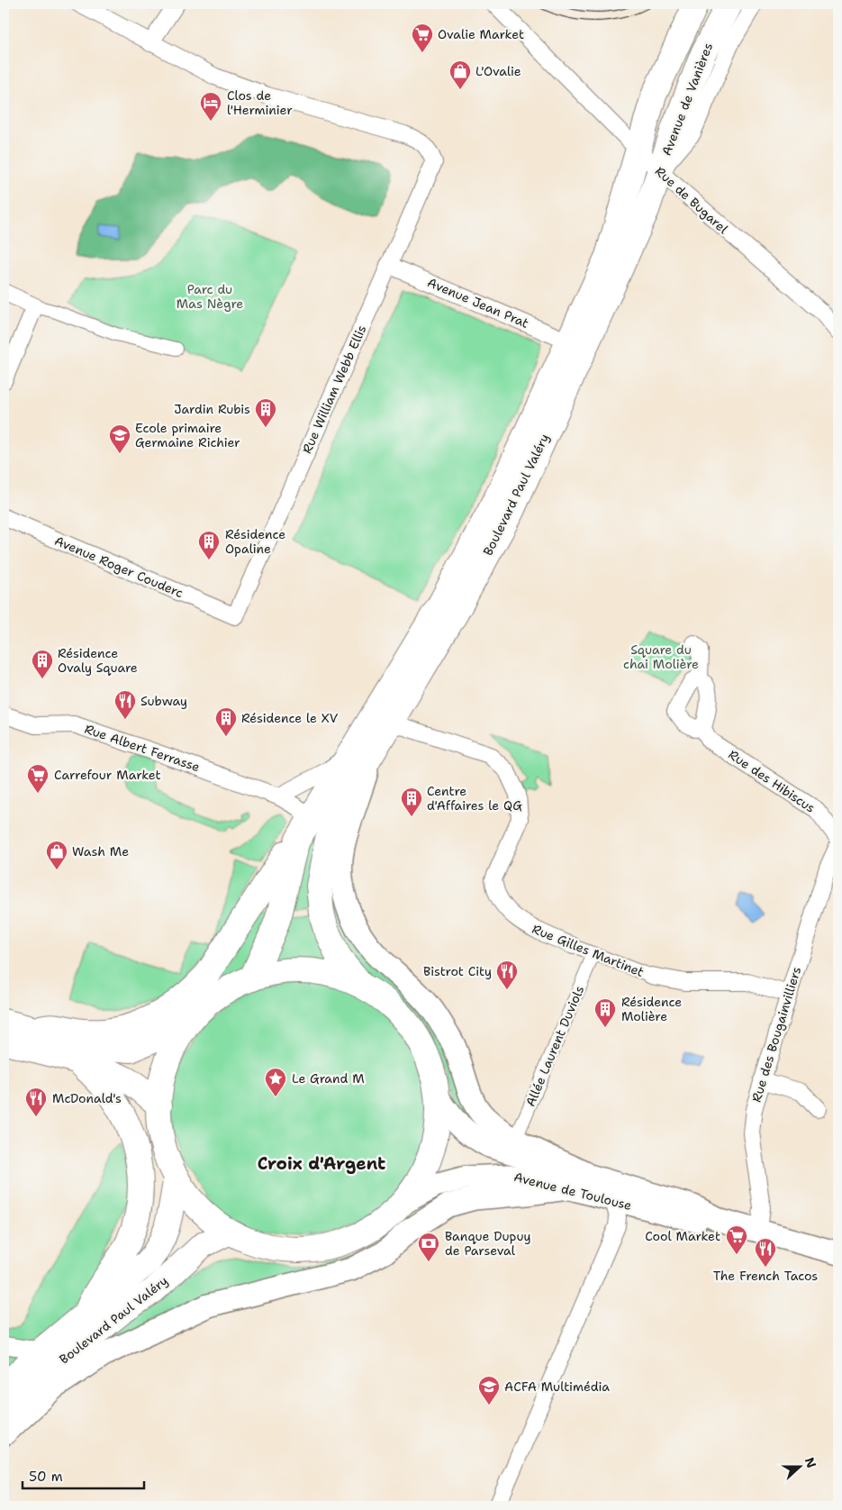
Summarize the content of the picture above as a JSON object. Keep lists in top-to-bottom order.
{
  "streets": {
    "main road": ["Avenue de Vanières", "Boulevard Paul Valéry", "Avenue de Toulouse"],
    "street": [
      "Rue de Bugarel",
      "Avenue Jean Prat",
      "Rue William Webb Ellis",
      "Avenue Roger Couderc",
      "Rue Albert Ferrasse",
      "Rue des Hibiscus",
      "Rue Gilles Martinet",
      "Rue des Bougainvilliers",
      "Allée Laurent Duviols"
    ]
  },
  "crossings": [
    ["Avenue de Vanières", "Rue de Bugarel"],
    ["Avenue de Vanières", "Boulevard Paul Valéry"],
    ["Rue de Bugarel", "Boulevard Paul Valéry"],
    ["Avenue Jean Prat", "Rue William Webb Ellis"],
    ["Avenue Jean Prat", "Boulevard Paul Valéry"],
    ["Rue William Webb Ellis", "Avenue Roger Couderc"],
    ["Boulevard Paul Valéry", "Rue Albert Ferrasse"],
    ["Boulevard Paul Valéry", "Rue Gilles Martinet"],
    ["Rue Gilles Martinet", "Rue des Bougainvilliers"],
    ["Rue Gilles Martinet", "Allée Laurent Duviols"],
    ["Rue des Bougainvilliers", "Avenue de Toulouse"]
  ],
  "districts": ["Croix d'Argent"],
  "parks": ["Parc du Mas Nègre", "Square du chai Molière"],
  "places": {
    "supermarket": ["Ovalie Market", "Carrefour Market", "Cool Market"],
    "shop": ["L'Ovalie", "Wash Me"],
    "hotel": ["Clos de l'Herminier"],
    "building": [
      "Jardin Rubis",
      "Résidence Opaline",
      "Résidence Ovaly Square",
      "Résidence le XV",
      "Centre d'Affaires le QG",
      "Résidence Molière"
    ],
    "school or university": ["Ecole primaire Germaine Richier", "ACFA Multimédia"],
    "restaurant": [
      "Subway",
      "Bistrot City",
      "McDonald's",
      "The French Tacos"
    ],
    "place": ["Le Grand M"],
    "bank": ["Banque Dupuy de Parseval"]
  },
  "scale_bar": "50 m",
  "north": "right"
}
